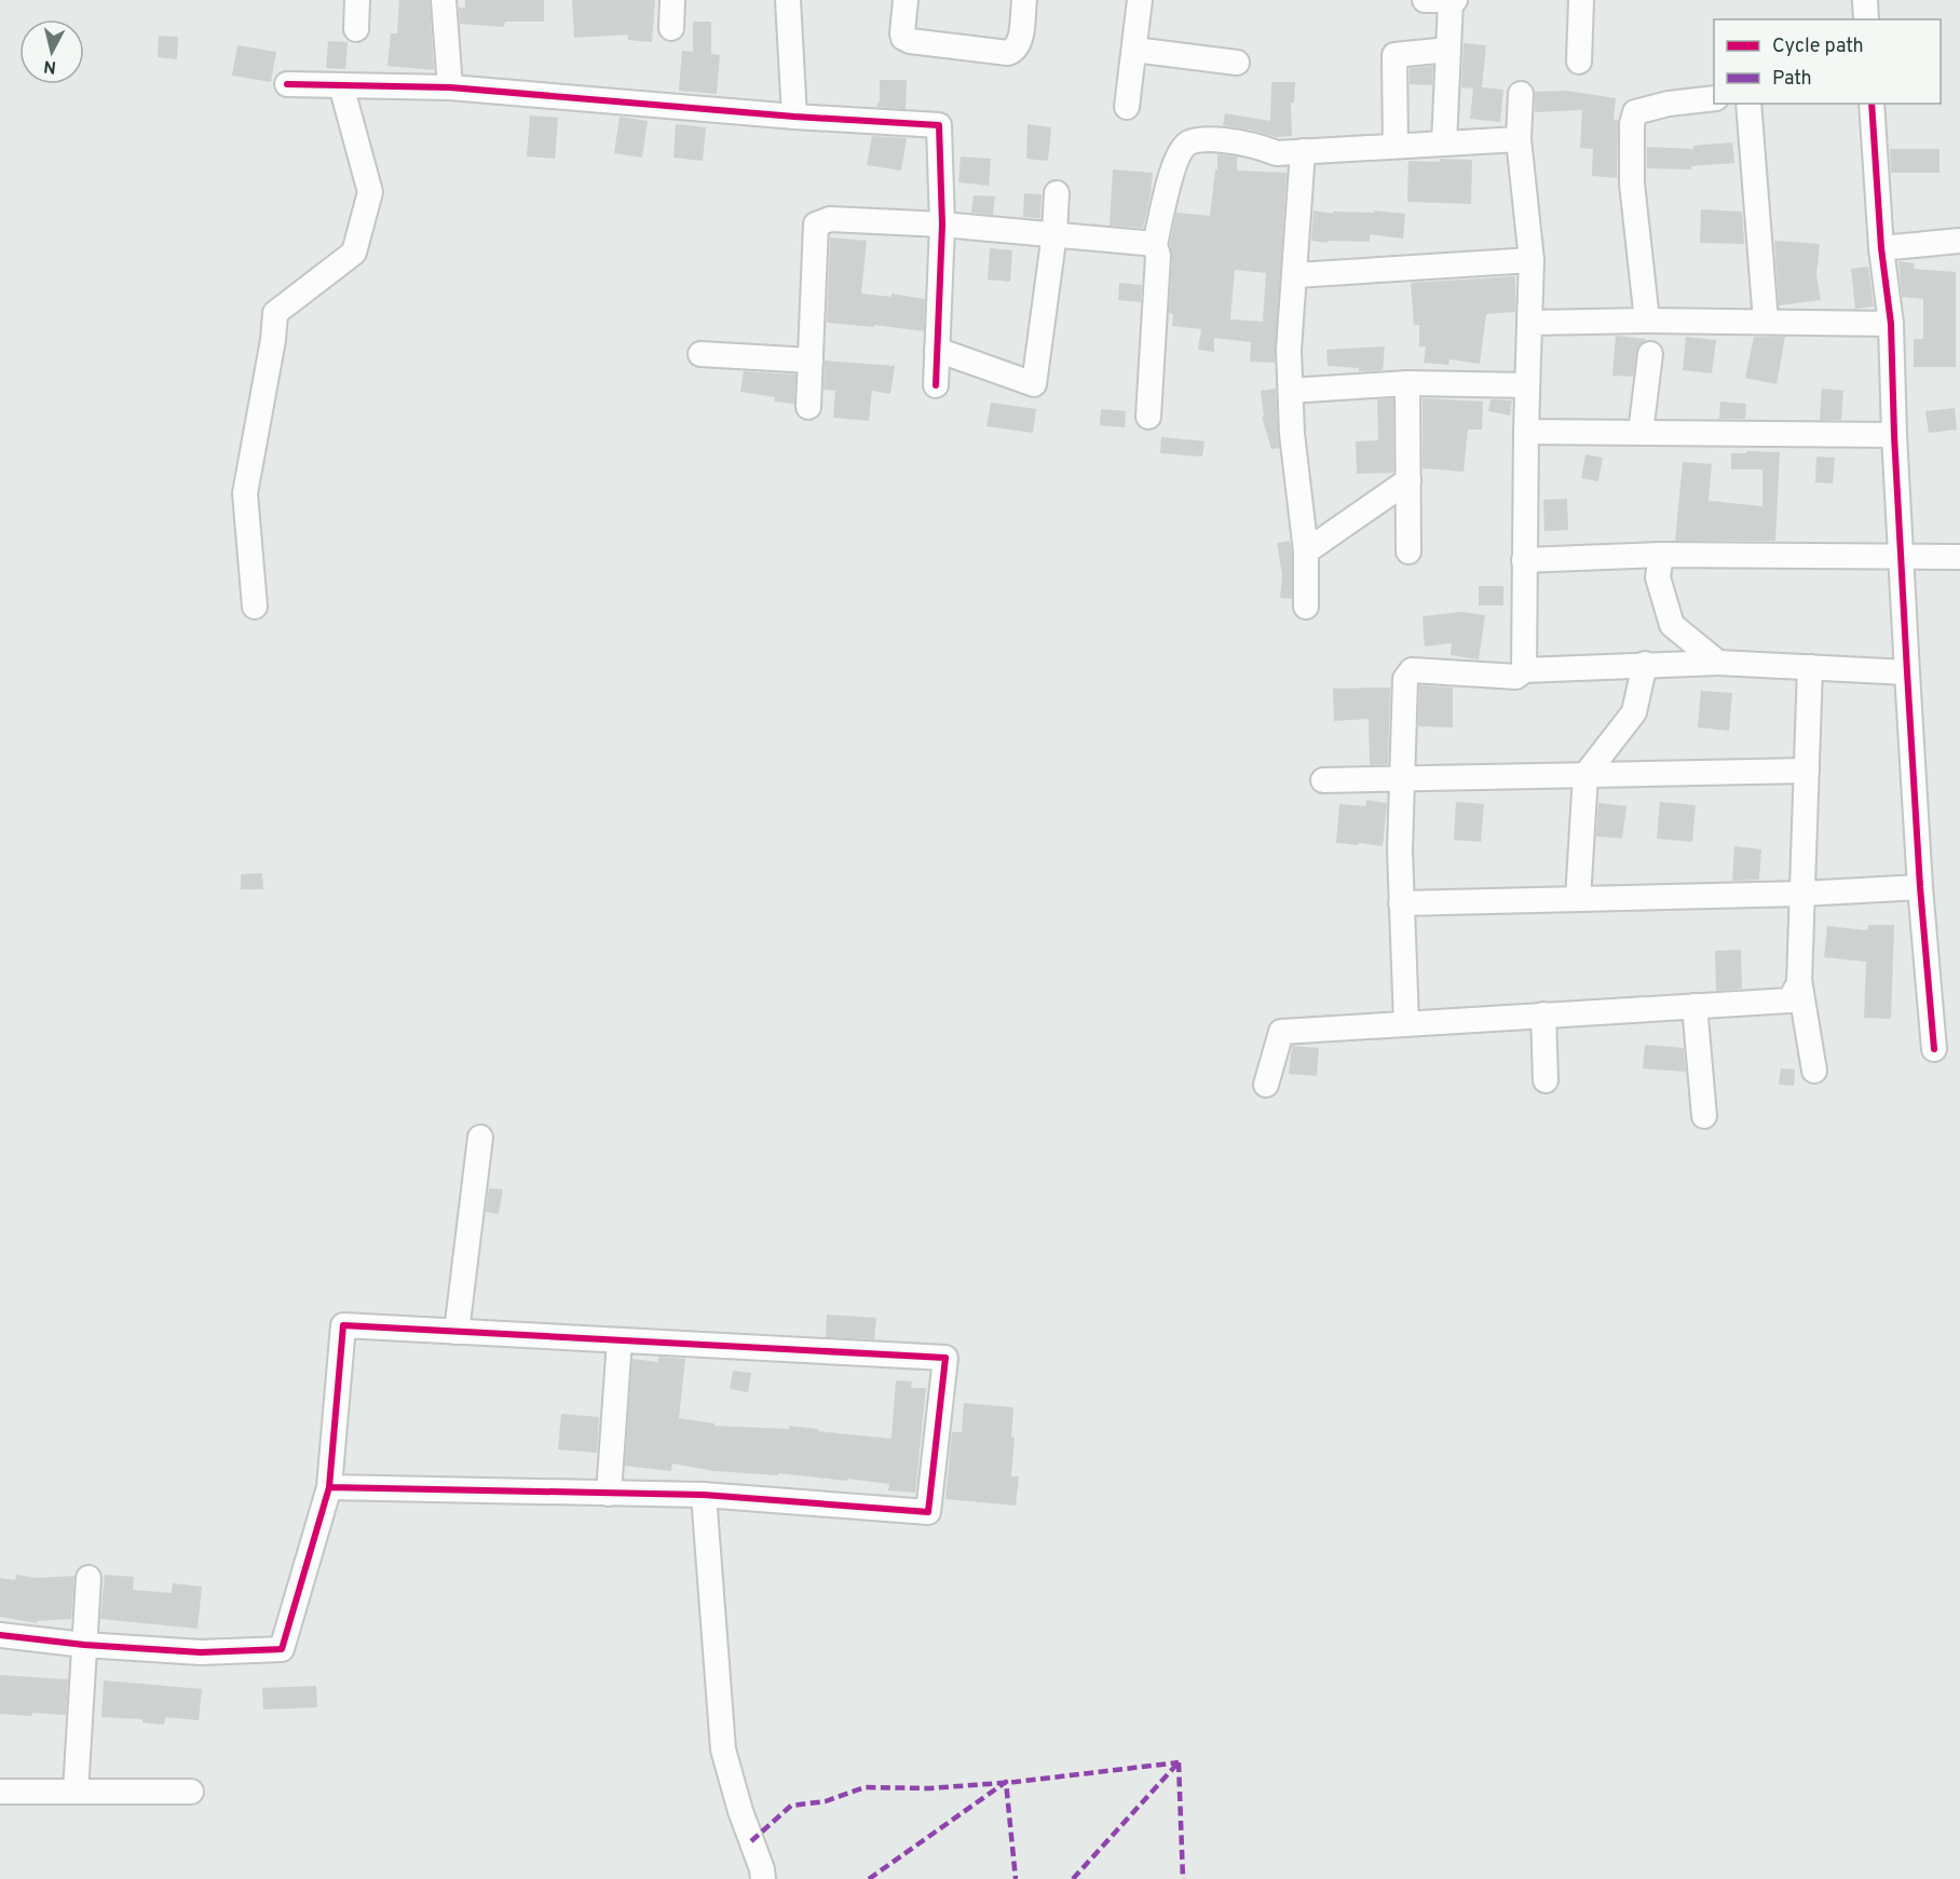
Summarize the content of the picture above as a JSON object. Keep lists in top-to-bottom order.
{
  "legend": ["Cycle path", "Path"],
  "north": "bottom"
}
